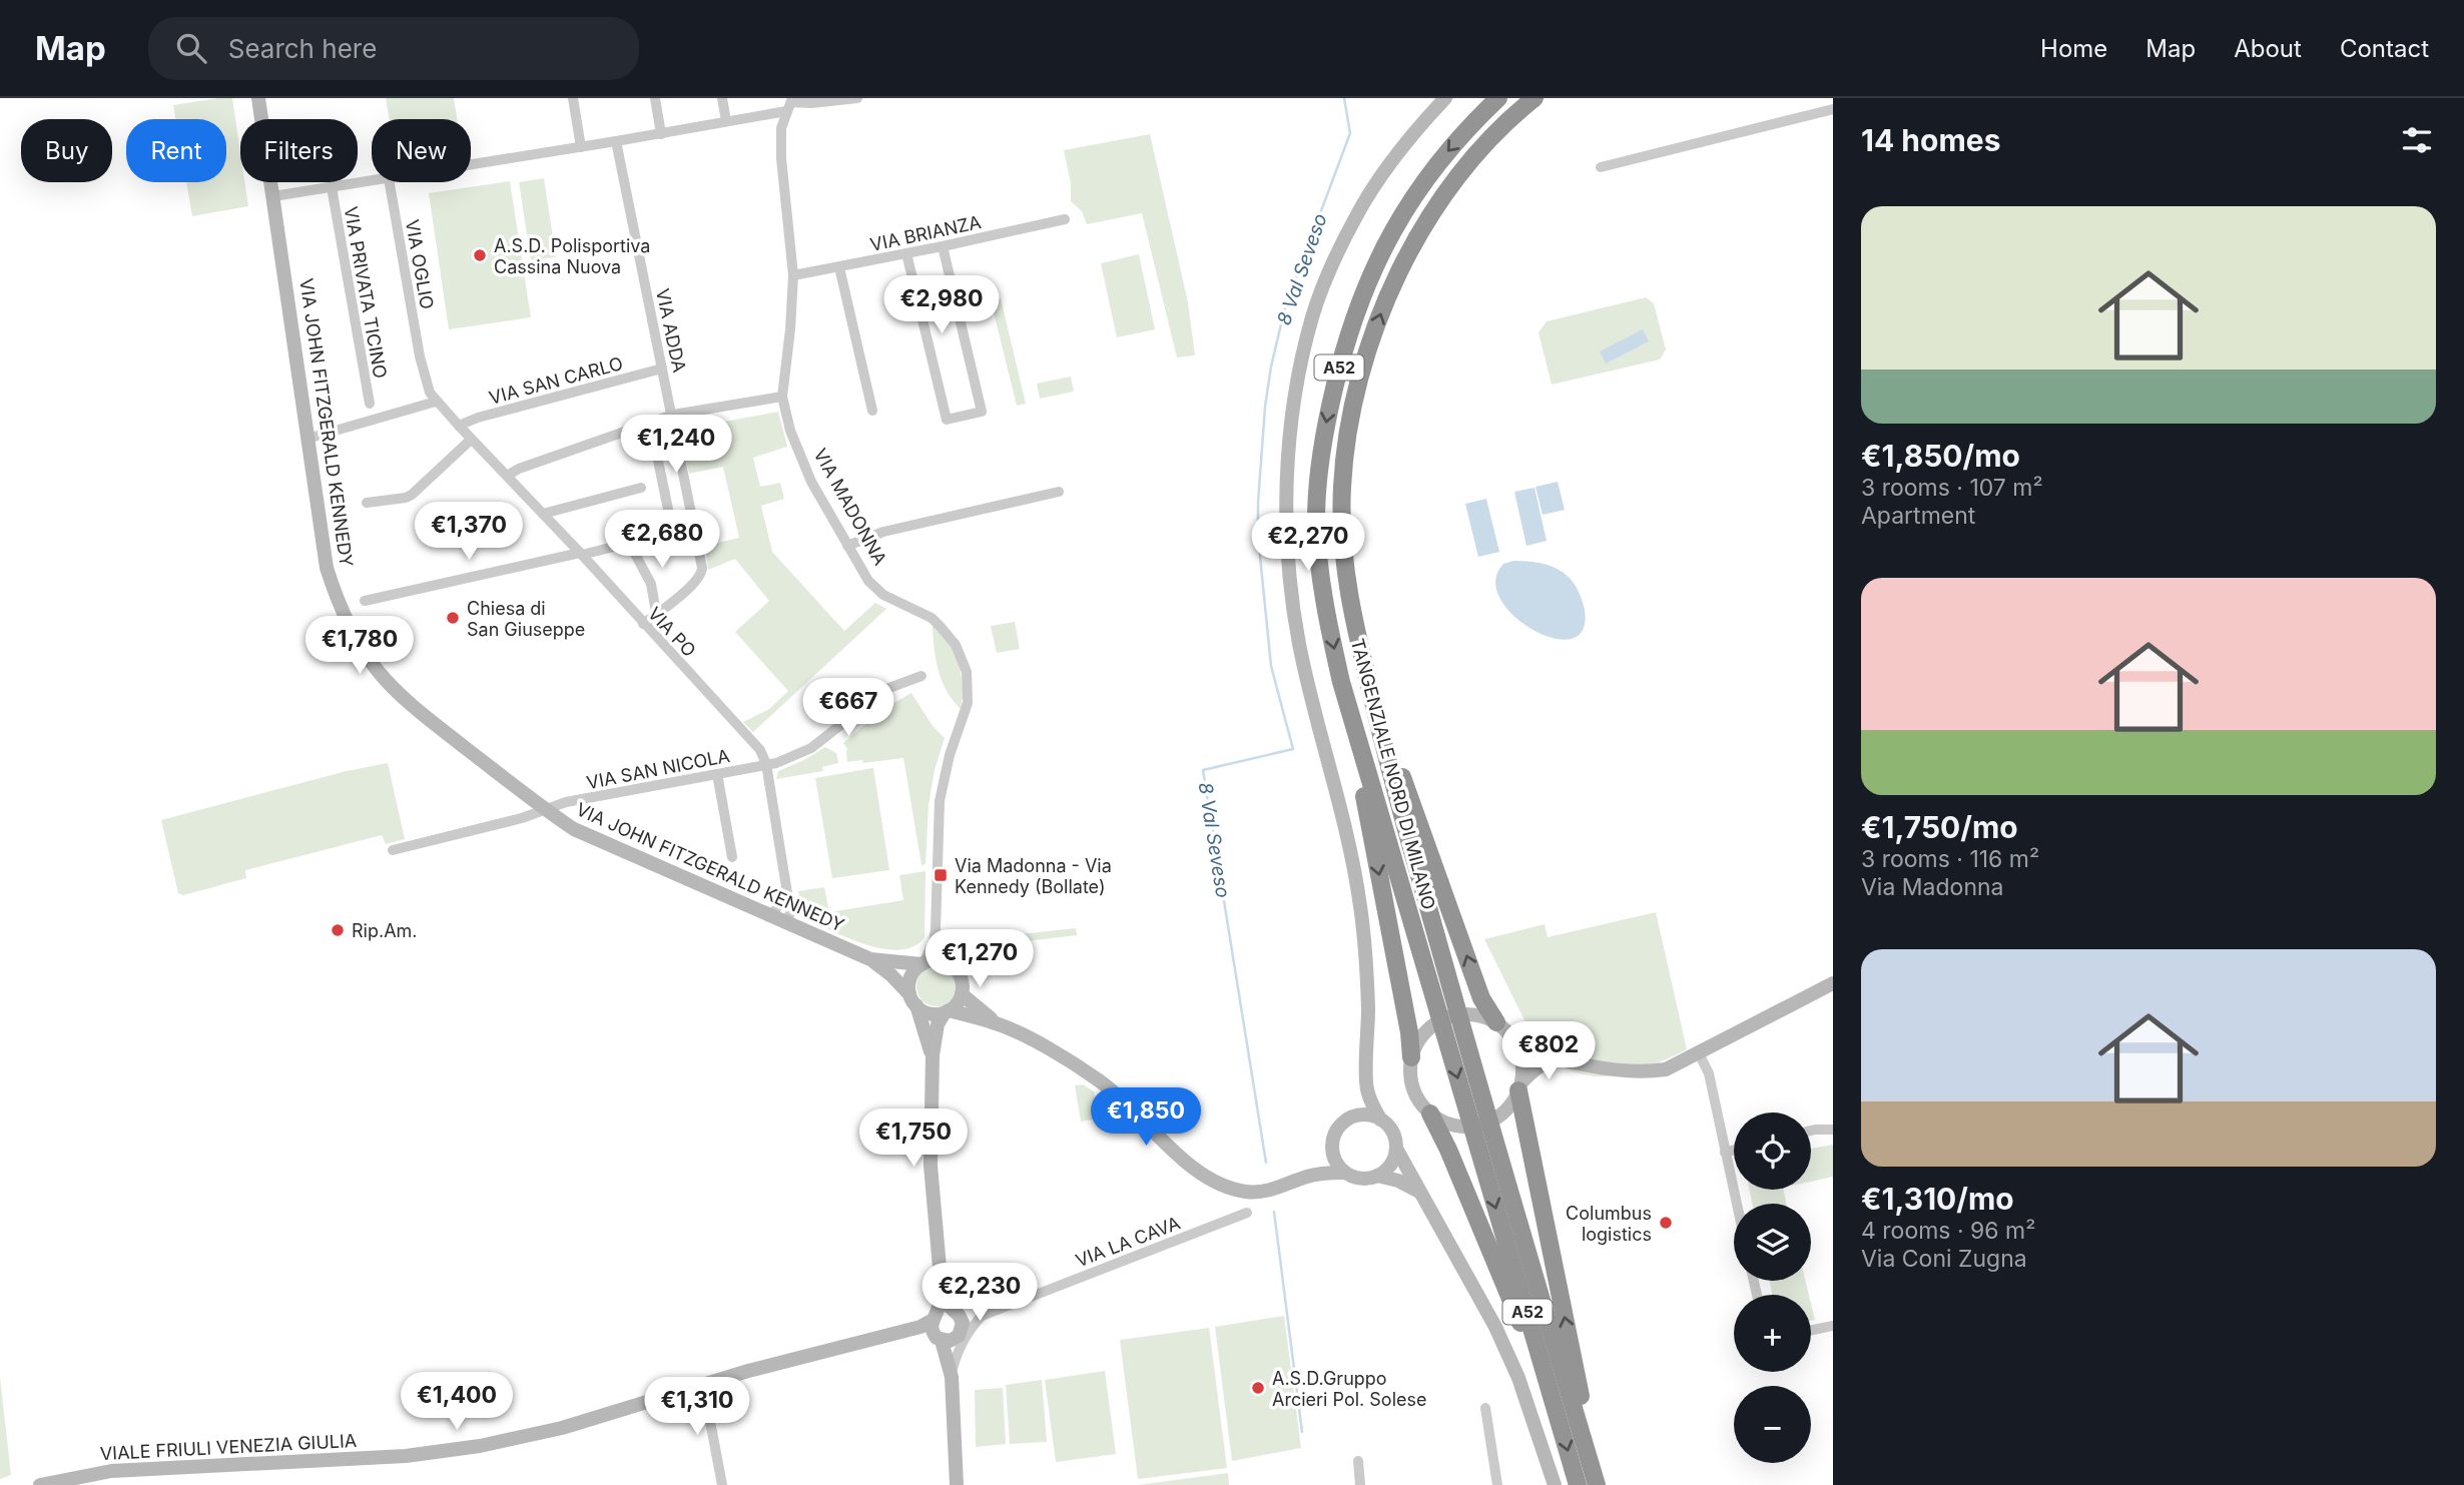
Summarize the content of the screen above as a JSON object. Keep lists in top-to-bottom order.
{
  "streets": {
    "highway": ["A52", "TANGENZIALE NORD DI MILANO"],
    "street": [
      "VIA BRIANZA",
      "VIA OGLIO",
      "VIA PRIVATA TICINO",
      "VIA ADDA",
      "VIA SAN CARLO",
      "VIA JOHN FITZGERALD KENNEDY",
      "VIA MADONNA",
      "VIA PO",
      "VIA SAN NICOLA",
      "VIA LA CAVA",
      "VIALE FRIULI VENEZIA GIULIA"
    ]
  },
  "crossings": [
    ["VIA BRIANZA", "VIA MADONNA"],
    ["VIA OGLIO", "VIA PO"],
    ["VIA ADDA", "VIA SAN CARLO"],
    ["VIA ADDA", "VIA PO"],
    ["VIA SAN CARLO", "VIA PO"],
    ["VIA JOHN FITZGERALD KENNEDY", "VIA MADONNA"],
    ["VIA JOHN FITZGERALD KENNEDY", "VIA PO"],
    ["VIA JOHN FITZGERALD KENNEDY", "VIA SAN NICOLA"],
    ["VIA PO", "VIA SAN NICOLA"],
    ["VIA LA CAVA", "VIALE FRIULI VENEZIA GIULIA"]
  ],
  "water": ["8 Val Seveso"],
  "places": {
    "other": [
      "A.S.D. Polisportiva Cassina Nuova",
      "Chiesa di San Giuseppe",
      "Rip.Am.",
      "Columbus logistics",
      "A.S.D.Gruppo Arcieri Pol. Solese"
    ],
    "transit": ["Via Madonna - Via Kennedy (Bollate)"]
  },
  "page": {
    "header": "Map",
    "search": "Search here",
    "nav": [
      "Home",
      "Map",
      "About",
      "Contact"
    ],
    "heading": "14 homes",
    "chip": [
      "Buy",
      "Rent",
      "Filters",
      "New"
    ],
    "list": [
      {
        "name": "€1,850/mo",
        "note": "3 rooms · 107 m² · Apartment"
      },
      {
        "name": "€1,750/mo",
        "note": "3 rooms · 116 m² · Via Madonna"
      },
      {
        "name": "€1,310/mo",
        "note": "4 rooms · 96 m² · Via Coni Zugna"
      }
    ],
    "price": [
      "€2,980",
      "€1,240",
      "€1,370",
      "€2,680",
      "€2,270",
      "€1,780",
      "€667",
      "€1,270",
      "€802",
      "€1,850",
      "€1,750",
      "€2,230",
      "€1,400",
      "€1,310"
    ],
    "map_buttons": ["+", "−"]
  }
}
